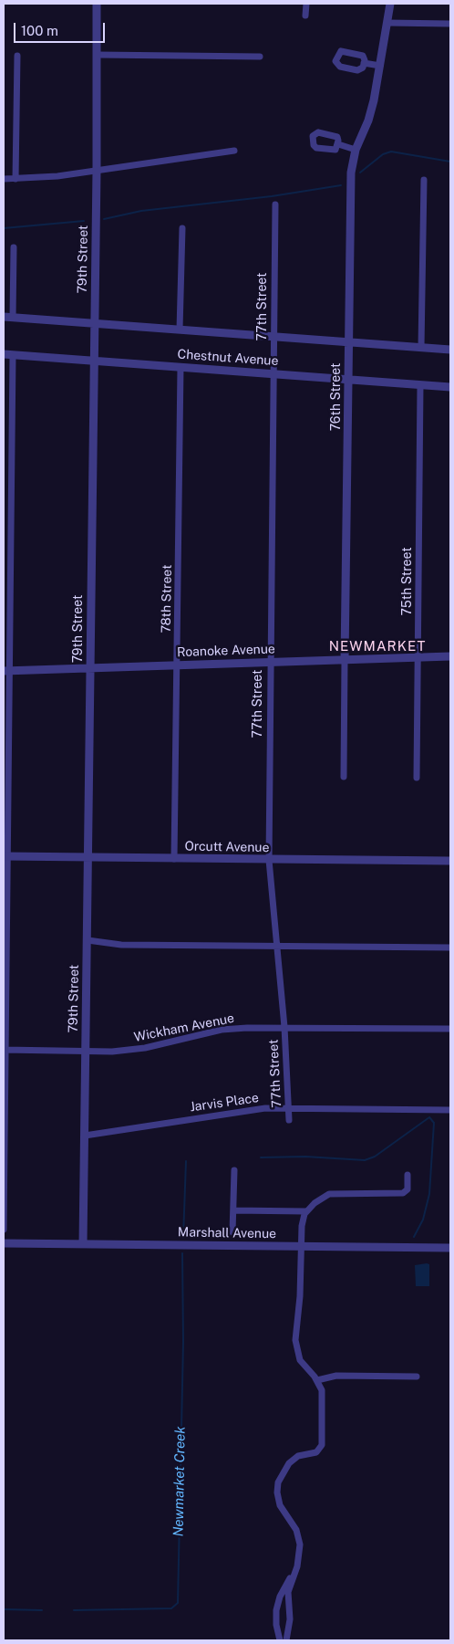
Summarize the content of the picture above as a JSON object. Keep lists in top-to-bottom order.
{
  "streets": {
    "street": [
      "79th Street",
      "77th Street",
      "Chestnut Avenue",
      "76th Street",
      "75th Street",
      "78th Street",
      "Roanoke Avenue",
      "Orcutt Avenue",
      "Wickham Avenue",
      "Jarvis Place",
      "Marshall Avenue"
    ]
  },
  "crossings": [
    ["79th Street", "Chestnut Avenue"],
    ["79th Street", "Roanoke Avenue"],
    ["79th Street", "Orcutt Avenue"],
    ["79th Street", "Wickham Avenue"],
    ["79th Street", "Jarvis Place"],
    ["79th Street", "Marshall Avenue"],
    ["77th Street", "Chestnut Avenue"],
    ["77th Street", "Roanoke Avenue"],
    ["77th Street", "Orcutt Avenue"],
    ["77th Street", "Wickham Avenue"],
    ["77th Street", "Jarvis Place"],
    ["Chestnut Avenue", "76th Street"],
    ["Chestnut Avenue", "75th Street"],
    ["Chestnut Avenue", "78th Street"],
    ["76th Street", "Roanoke Avenue"],
    ["75th Street", "Roanoke Avenue"],
    ["78th Street", "Roanoke Avenue"],
    ["78th Street", "Orcutt Avenue"]
  ],
  "districts": ["NEWMARKET"],
  "water": ["Newmarket Creek"],
  "scale_bar": "100 m"
}
